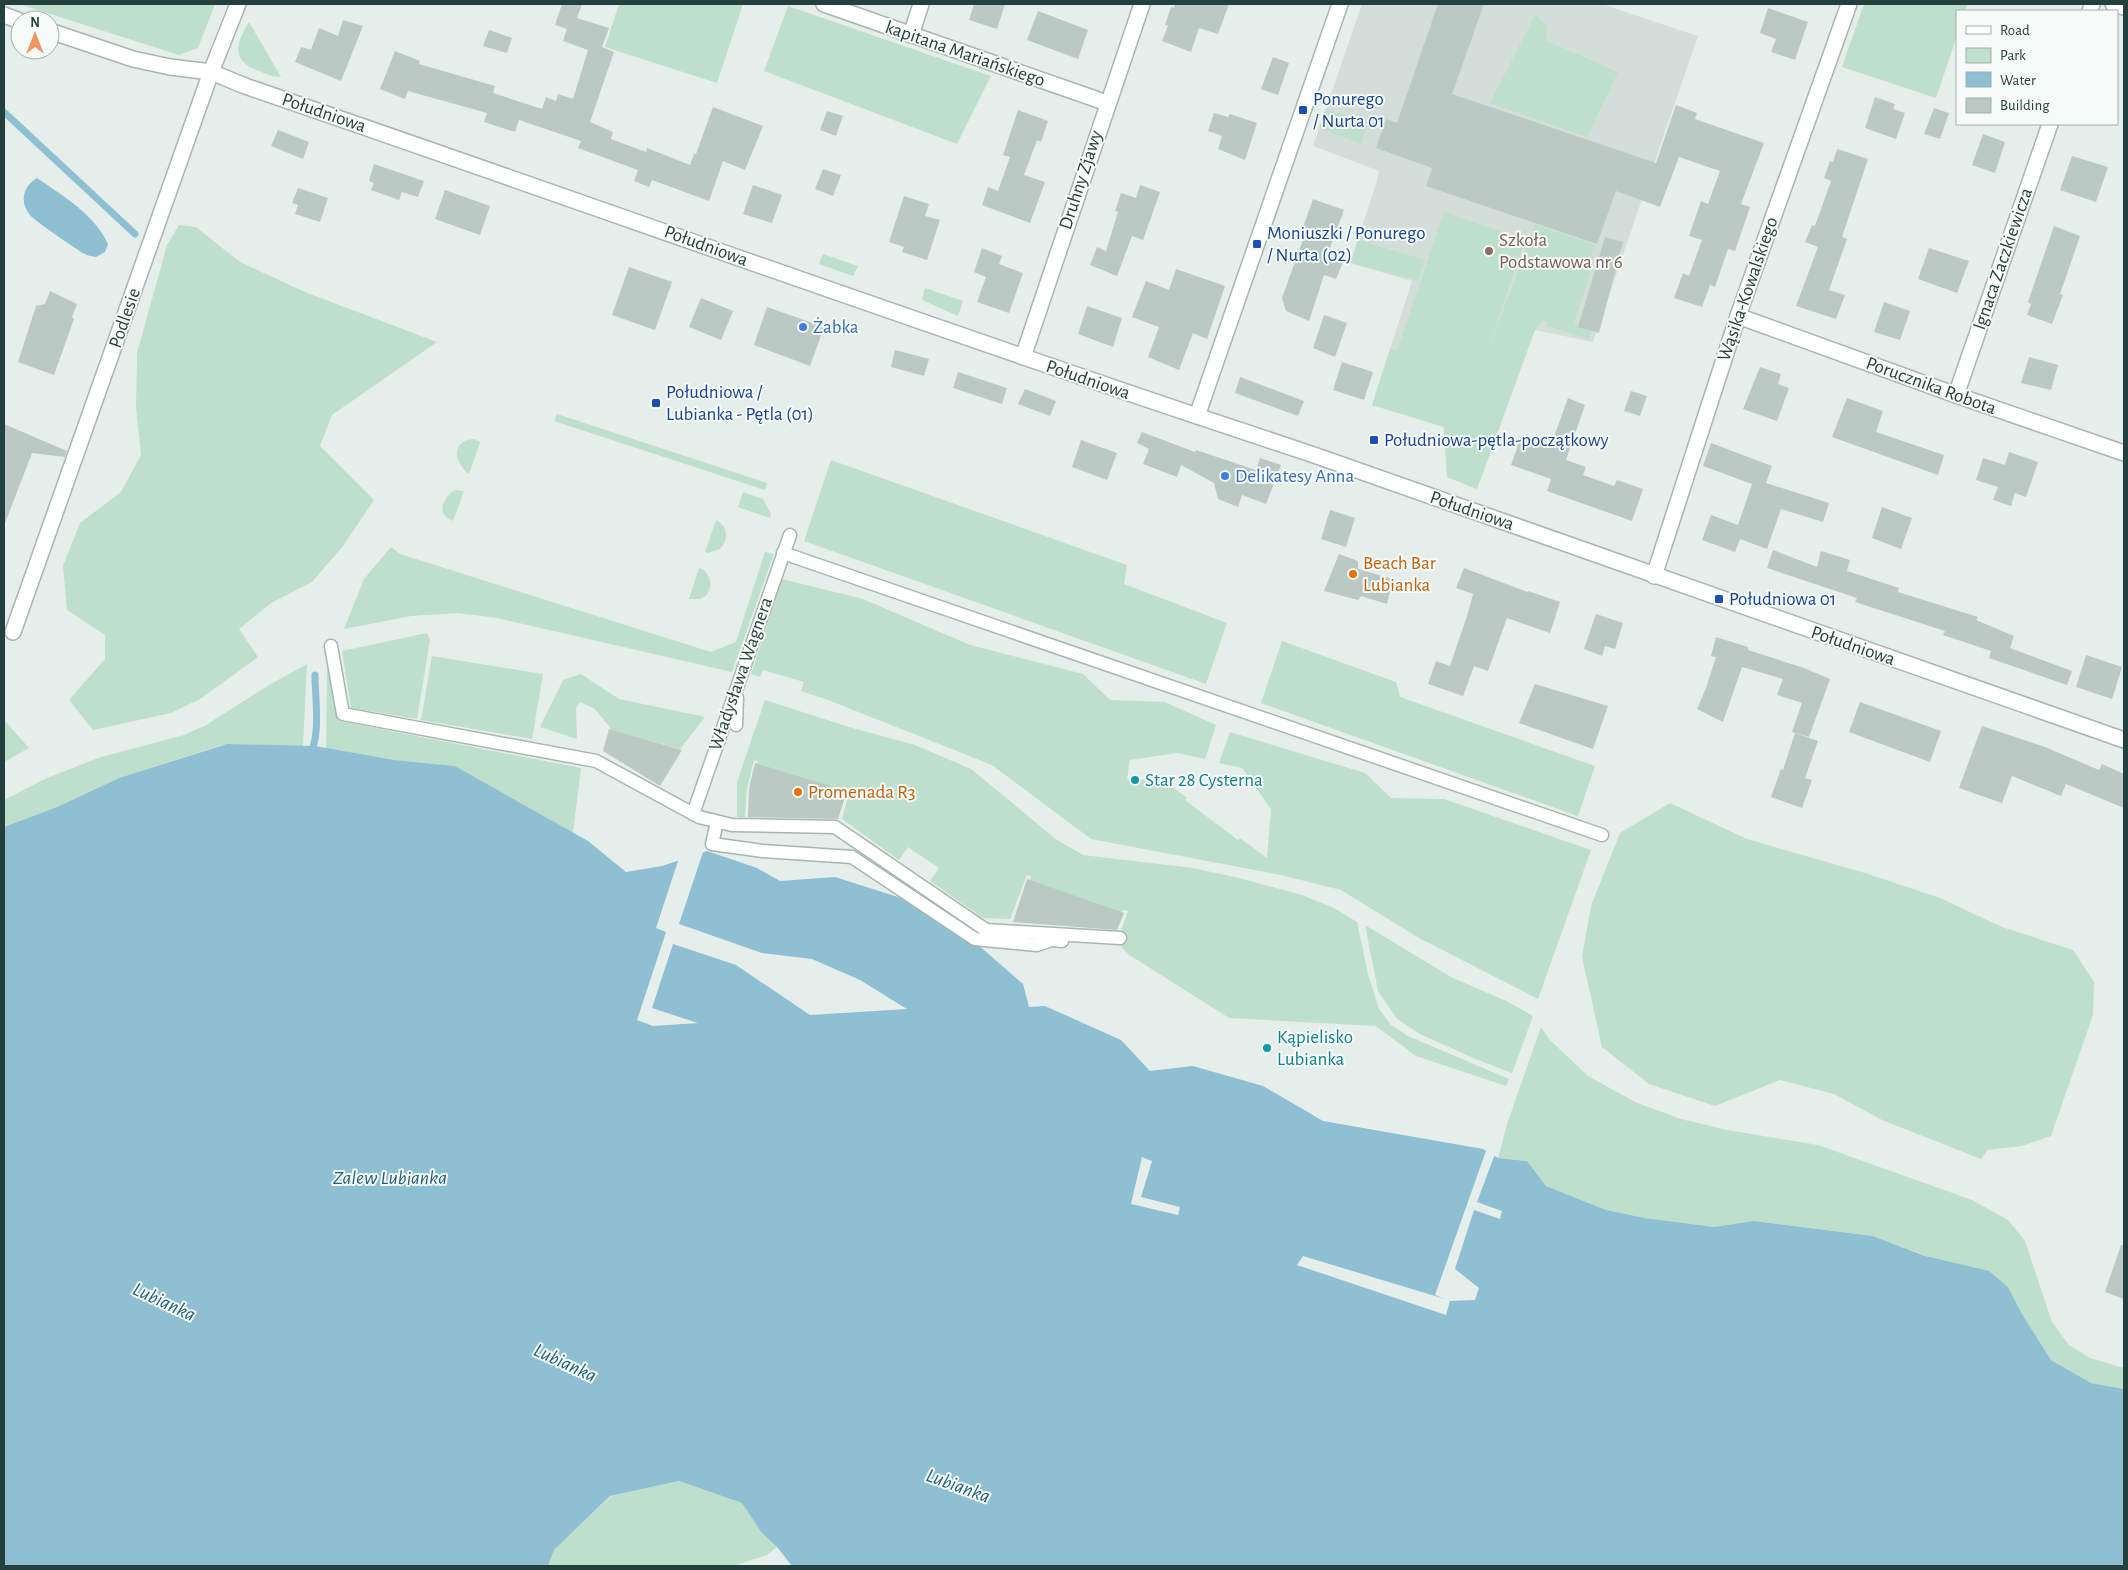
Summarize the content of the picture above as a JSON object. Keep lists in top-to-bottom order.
{
  "streets": {
    "street": [
      "kapitana Mariańskiego",
      "Południowa",
      "Druhny Zjawy",
      "Ignaca Zaczkiewicza",
      "Wąsika-Kowalskiego",
      "Podlesie",
      "Porucznika Robota",
      "Władysława Wagnera"
    ]
  },
  "crossings": [
    ["kapitana Mariańskiego", "Druhny Zjawy"],
    ["Południowa", "Druhny Zjawy"],
    ["Południowa", "Wąsika-Kowalskiego"],
    ["Południowa", "Podlesie"],
    ["Ignaca Zaczkiewicza", "Porucznika Robota"],
    ["Wąsika-Kowalskiego", "Porucznika Robota"]
  ],
  "water": ["Zalew Lubianka", "Lubianka"],
  "places": {
    "transit": [
      "Ponurego / Nurta 01",
      "Moniuszki / Ponurego / Nurta (02)",
      "Południowa / Lubianka - Pętla (01)",
      "Południowa-pętla-początkowy",
      "Południowa 01"
    ],
    "other": [
      "Szkoła Podstawowa nr 6",
      "Żabka",
      "Delikatesy Anna",
      "Beach Bar Lubianka",
      "Star 28 Cysterna",
      "Promenada R3",
      "Kąpielisko Lubianka"
    ]
  },
  "legend": [
    "Road",
    "Park",
    "Water",
    "Building"
  ],
  "north": "top"
}
